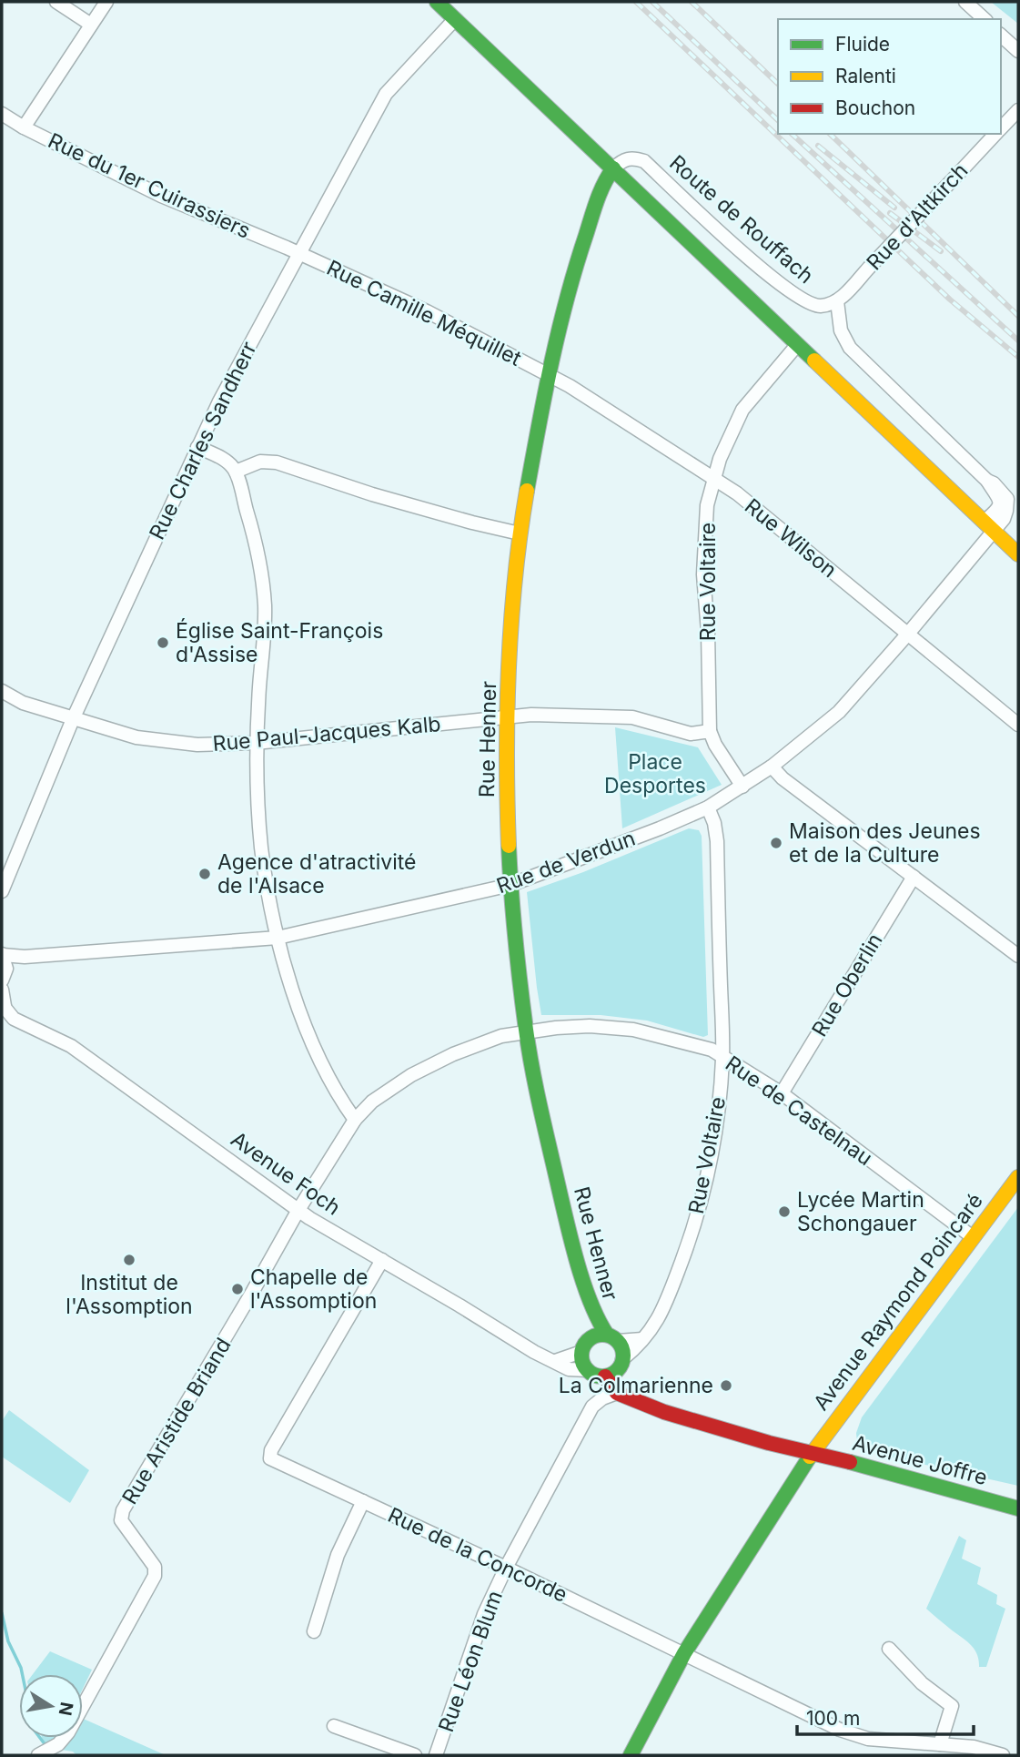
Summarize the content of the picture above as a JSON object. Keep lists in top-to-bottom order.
{
  "streets": {
    "street": [
      "Rue du 1er Cuirassiers",
      "Rue d'Altkirch",
      "Route de Rouffach",
      "Rue Camille Méquillet",
      "Rue Charles Sandherr",
      "Rue Wilson",
      "Rue Voltaire",
      "Rue Paul-Jacques Kalb",
      "Rue Henner",
      "Rue de Verdun",
      "Rue Oberlin",
      "Rue de Castelnau",
      "Avenue Foch",
      "Avenue Raymond Poincaré",
      "Rue Aristide Briand",
      "Avenue Joffre",
      "Rue de la Concorde",
      "Rue Léon Blum"
    ]
  },
  "crossings": [
    ["Rue du 1er Cuirassiers", "Rue Camille Méquillet"],
    ["Rue du 1er Cuirassiers", "Rue Charles Sandherr"],
    ["Rue d'Altkirch", "Route de Rouffach"],
    ["Route de Rouffach", "Rue Henner"],
    ["Rue Camille Méquillet", "Rue Charles Sandherr"],
    ["Rue Camille Méquillet", "Rue Wilson"],
    ["Rue Camille Méquillet", "Rue Henner"],
    ["Rue Charles Sandherr", "Rue Paul-Jacques Kalb"],
    ["Rue Wilson", "Rue Voltaire"],
    ["Rue Wilson", "Rue Henner"],
    ["Rue Wilson", "Rue de Verdun"],
    ["Rue Voltaire", "Rue Paul-Jacques Kalb"],
    ["Rue Voltaire", "Rue Henner"],
    ["Rue Voltaire", "Rue de Verdun"],
    ["Rue Voltaire", "Rue de Castelnau"],
    ["Rue Voltaire", "Avenue Foch"],
    ["Rue Paul-Jacques Kalb", "Rue Henner"],
    ["Rue Henner", "Rue de Verdun"],
    ["Rue Henner", "Rue de Castelnau"],
    ["Rue Henner", "Avenue Foch"],
    ["Rue Oberlin", "Rue de Castelnau"],
    ["Rue de Castelnau", "Avenue Foch"],
    ["Rue de Castelnau", "Avenue Raymond Poincaré"],
    ["Rue de Castelnau", "Rue Aristide Briand"],
    ["Avenue Foch", "Rue Aristide Briand"],
    ["Avenue Foch", "Rue de la Concorde"],
    ["Avenue Raymond Poincaré", "Avenue Joffre"],
    ["Avenue Raymond Poincaré", "Rue de la Concorde"],
    ["Rue de la Concorde", "Rue Léon Blum"]
  ],
  "parks": ["Place Desportes"],
  "places": [
    "Église Saint-François d'Assise",
    "Maison des Jeunes et de la Culture",
    "Agence d'atractivité de l'Alsace",
    "Lycée Martin Schongauer",
    "Institut de l'Assomption",
    "Chapelle de l'Assomption",
    "La Colmarienne"
  ],
  "legend": ["Fluide", "Ralenti", "Bouchon"],
  "scale_bar": "100 m",
  "north": "right"
}
